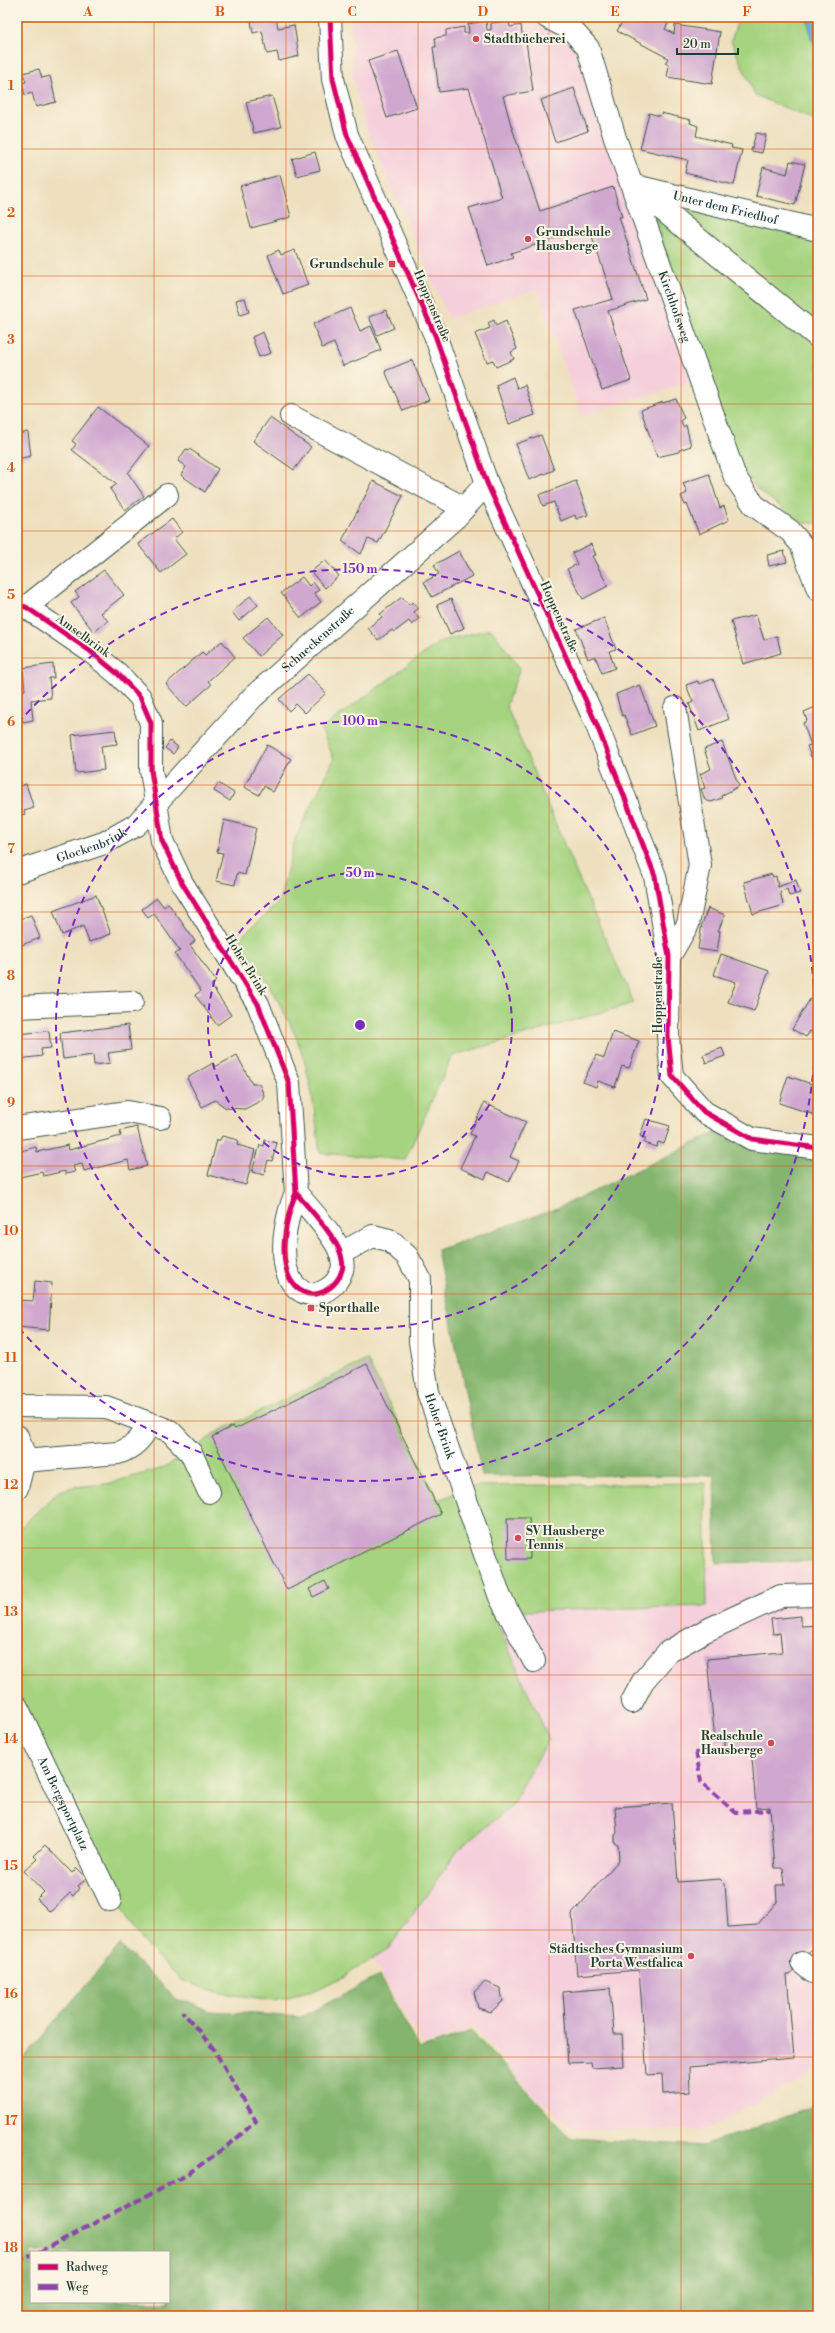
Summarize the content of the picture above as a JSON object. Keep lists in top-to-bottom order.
{
  "streets": {
    "street": [
      "Unter dem Friedhof",
      "Hoppenstraße",
      "Kirchhofsweg",
      "Amselbrink",
      "Schneckenstraße",
      "Glockenbrink",
      "Hoher Brink",
      "Am Bergsportplatz"
    ]
  },
  "crossings": [
    ["Unter dem Friedhof", "Kirchhofsweg"],
    ["Hoppenstraße", "Schneckenstraße"],
    ["Amselbrink", "Schneckenstraße"],
    ["Amselbrink", "Glockenbrink"],
    ["Amselbrink", "Hoher Brink"],
    ["Schneckenstraße", "Glockenbrink"],
    ["Schneckenstraße", "Hoher Brink"],
    ["Glockenbrink", "Hoher Brink"]
  ],
  "places": {
    "other": [
      "Stadtbücherei",
      "Grundschule Hausberge",
      "SV Hausberge Tennis",
      "Realschule Hausberge",
      "Städtisches Gymnasium Porta Westfalica"
    ],
    "transit": ["Grundschule", "Sporthalle"]
  },
  "legend": ["Radweg", "Weg"],
  "scale_bar": "20 m",
  "grid": {
    "columns": [
      "A",
      "B",
      "C",
      "D",
      "E",
      "F"
    ],
    "rows": [
      "1",
      "2",
      "3",
      "4",
      "5",
      "6",
      "7",
      "8",
      "9",
      "10",
      "11",
      "12",
      "13",
      "14",
      "15",
      "16",
      "17",
      "18"
    ]
  },
  "rings": ["150 m", "100 m", "50 m"]
}
